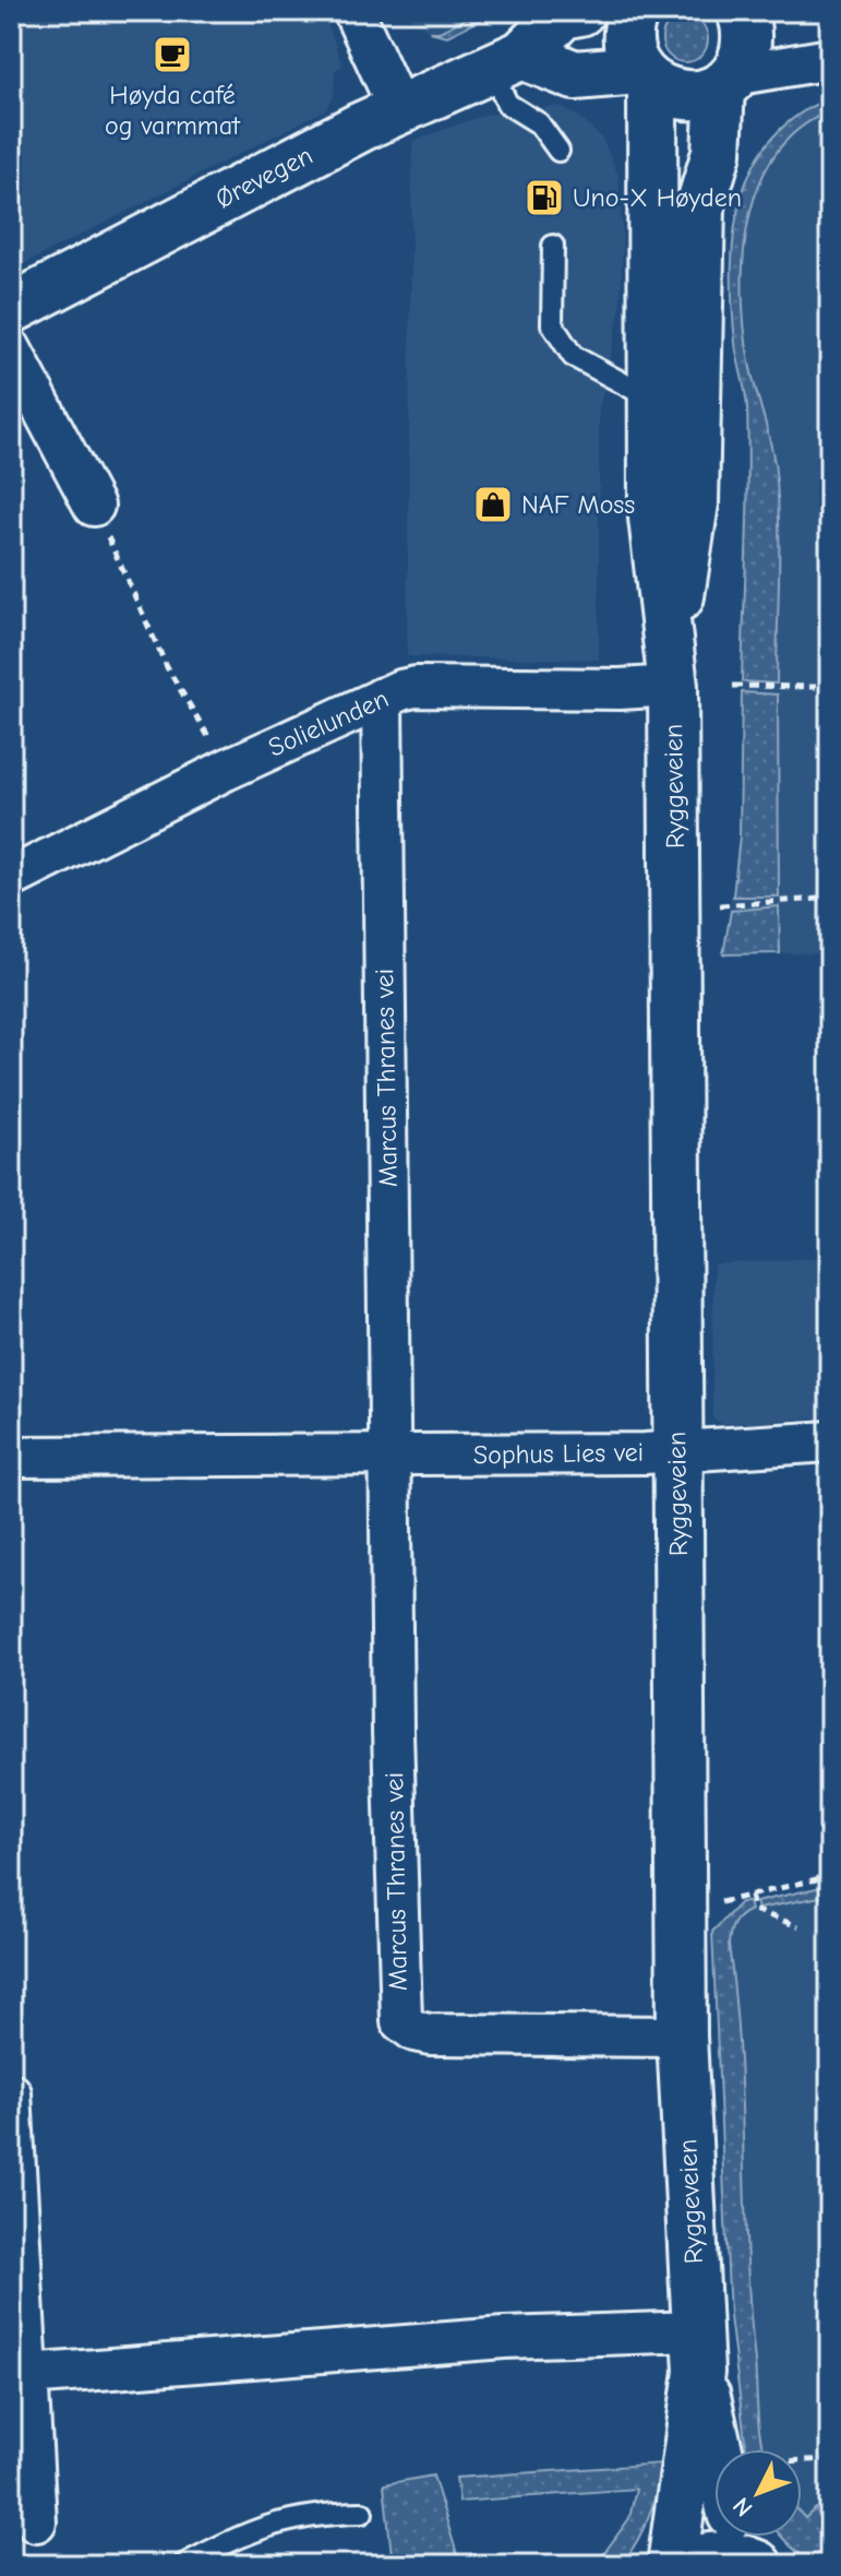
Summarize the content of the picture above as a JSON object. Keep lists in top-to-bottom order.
{
  "streets": {
    "main road": ["Ørevegen", "Ryggeveien"],
    "street": ["Solielunden", "Marcus Thranes vei", "Sophus Lies vei"]
  },
  "crossings": [
    ["Solielunden", "Ryggeveien"],
    ["Solielunden", "Marcus Thranes vei"],
    ["Ryggeveien", "Marcus Thranes vei"],
    ["Ryggeveien", "Sophus Lies vei"],
    ["Marcus Thranes vei", "Sophus Lies vei"]
  ],
  "places": {
    "cafe": ["Høyda café og varmmat"],
    "fuel station": ["Uno-X Høyden"],
    "shop": ["NAF Moss"]
  },
  "north": "bottom left"
}
